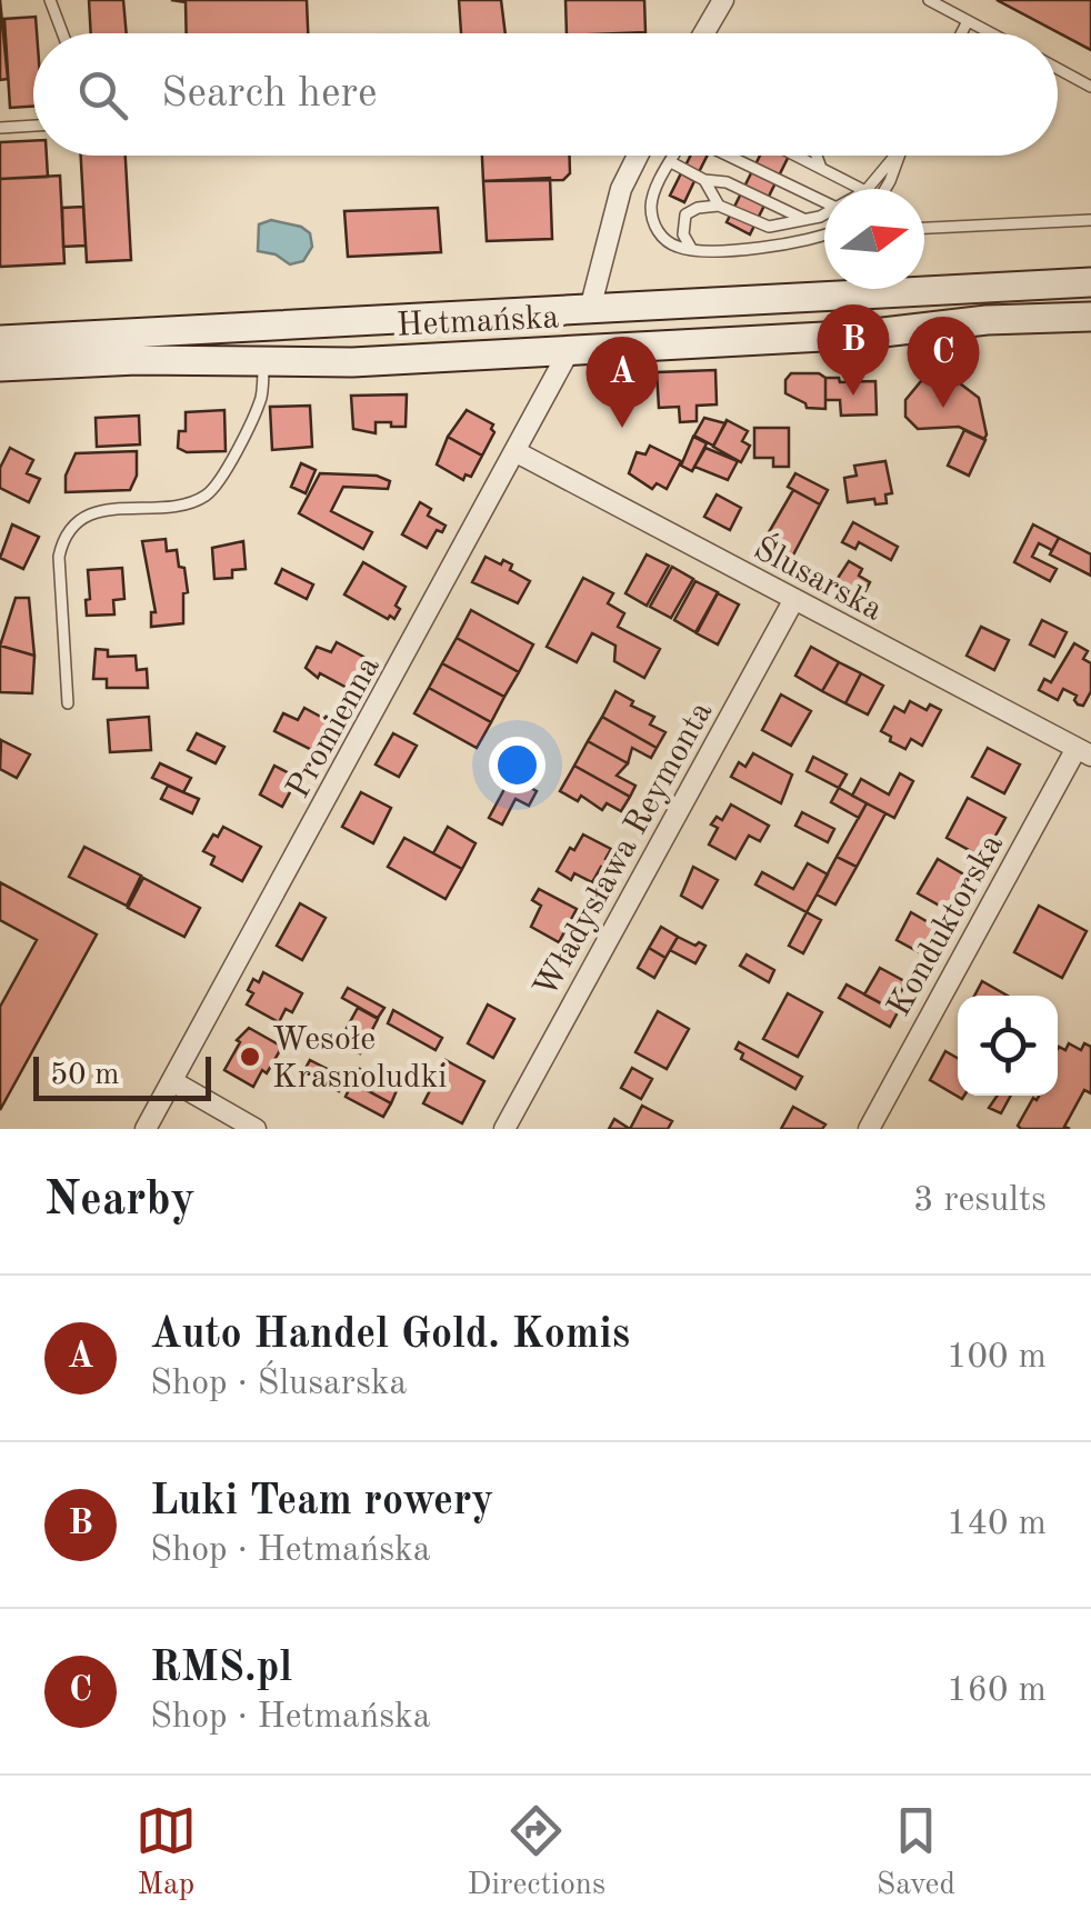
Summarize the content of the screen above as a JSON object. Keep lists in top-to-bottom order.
{
  "streets": {
    "main road": ["Hetmańska"],
    "street": [
      "Ślusarska",
      "Promienna",
      "Władysława Reymonta",
      "Konduktorska"
    ]
  },
  "crossings": [
    ["Hetmańska", "Promienna"],
    ["Ślusarska", "Promienna"],
    ["Ślusarska", "Władysława Reymonta"],
    ["Ślusarska", "Konduktorska"]
  ],
  "places": ["Wesołe Krasnoludki"],
  "scale_bar": "50 m",
  "north": "right",
  "page": {
    "search": "Search here",
    "pins": ["B", "C", "A"],
    "scale": "50 m",
    "heading": ["Nearby", "3 results"],
    "list": [
      {
        "mark": "A",
        "name": "Auto Handel Gold. Komis",
        "note": "Shop · Ślusarska",
        "value": "100 m"
      },
      {
        "mark": "B",
        "name": "Luki Team rowery",
        "note": "Shop · Hetmańska",
        "value": "140 m"
      },
      {
        "mark": "C",
        "name": "RMS.pl",
        "note": "Shop · Hetmańska",
        "value": "160 m"
      }
    ],
    "nav": ["Map", "Directions", "Saved"]
  }
}
